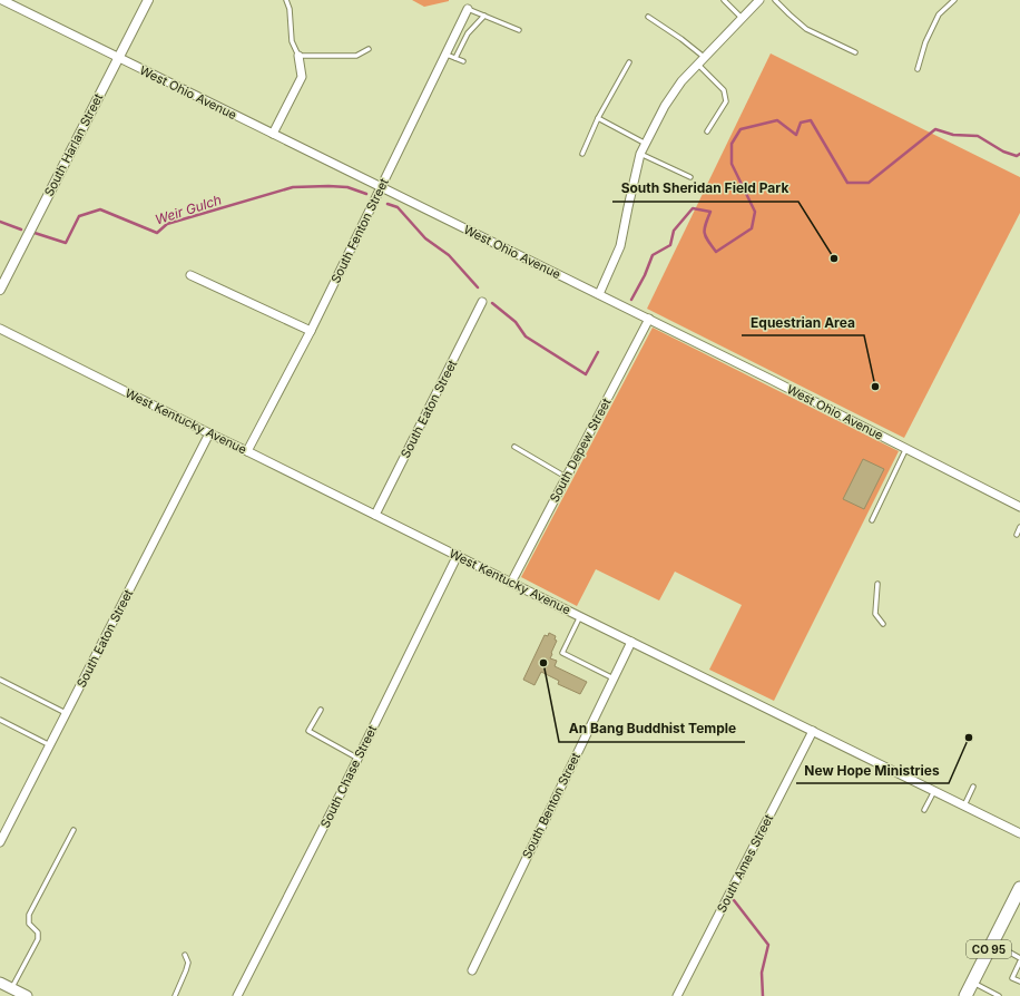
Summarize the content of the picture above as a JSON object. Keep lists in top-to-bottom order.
{
  "streets": {
    "main road": ["CO 95"],
    "street": [
      "West Ohio Avenue",
      "South Harlan Street",
      "South Fenton Street",
      "South Eaton Street",
      "West Kentucky Avenue",
      "South Depew Street",
      "South Chase Street",
      "South Benton Street",
      "South Ames Street"
    ]
  },
  "crossings": [
    ["West Ohio Avenue", "South Harlan Street"],
    ["West Ohio Avenue", "South Fenton Street"],
    ["West Ohio Avenue", "South Depew Street"],
    ["South Fenton Street", "West Kentucky Avenue"],
    ["South Eaton Street", "West Kentucky Avenue"],
    ["West Kentucky Avenue", "South Depew Street"],
    ["West Kentucky Avenue", "South Chase Street"],
    ["West Kentucky Avenue", "South Benton Street"],
    ["West Kentucky Avenue", "South Ames Street"]
  ],
  "water": ["Weir Gulch"],
  "places": [
    "South Sheridan Field Park",
    "Equestrian Area",
    "An Bang Buddhist Temple",
    "New Hope Ministries"
  ]
}
